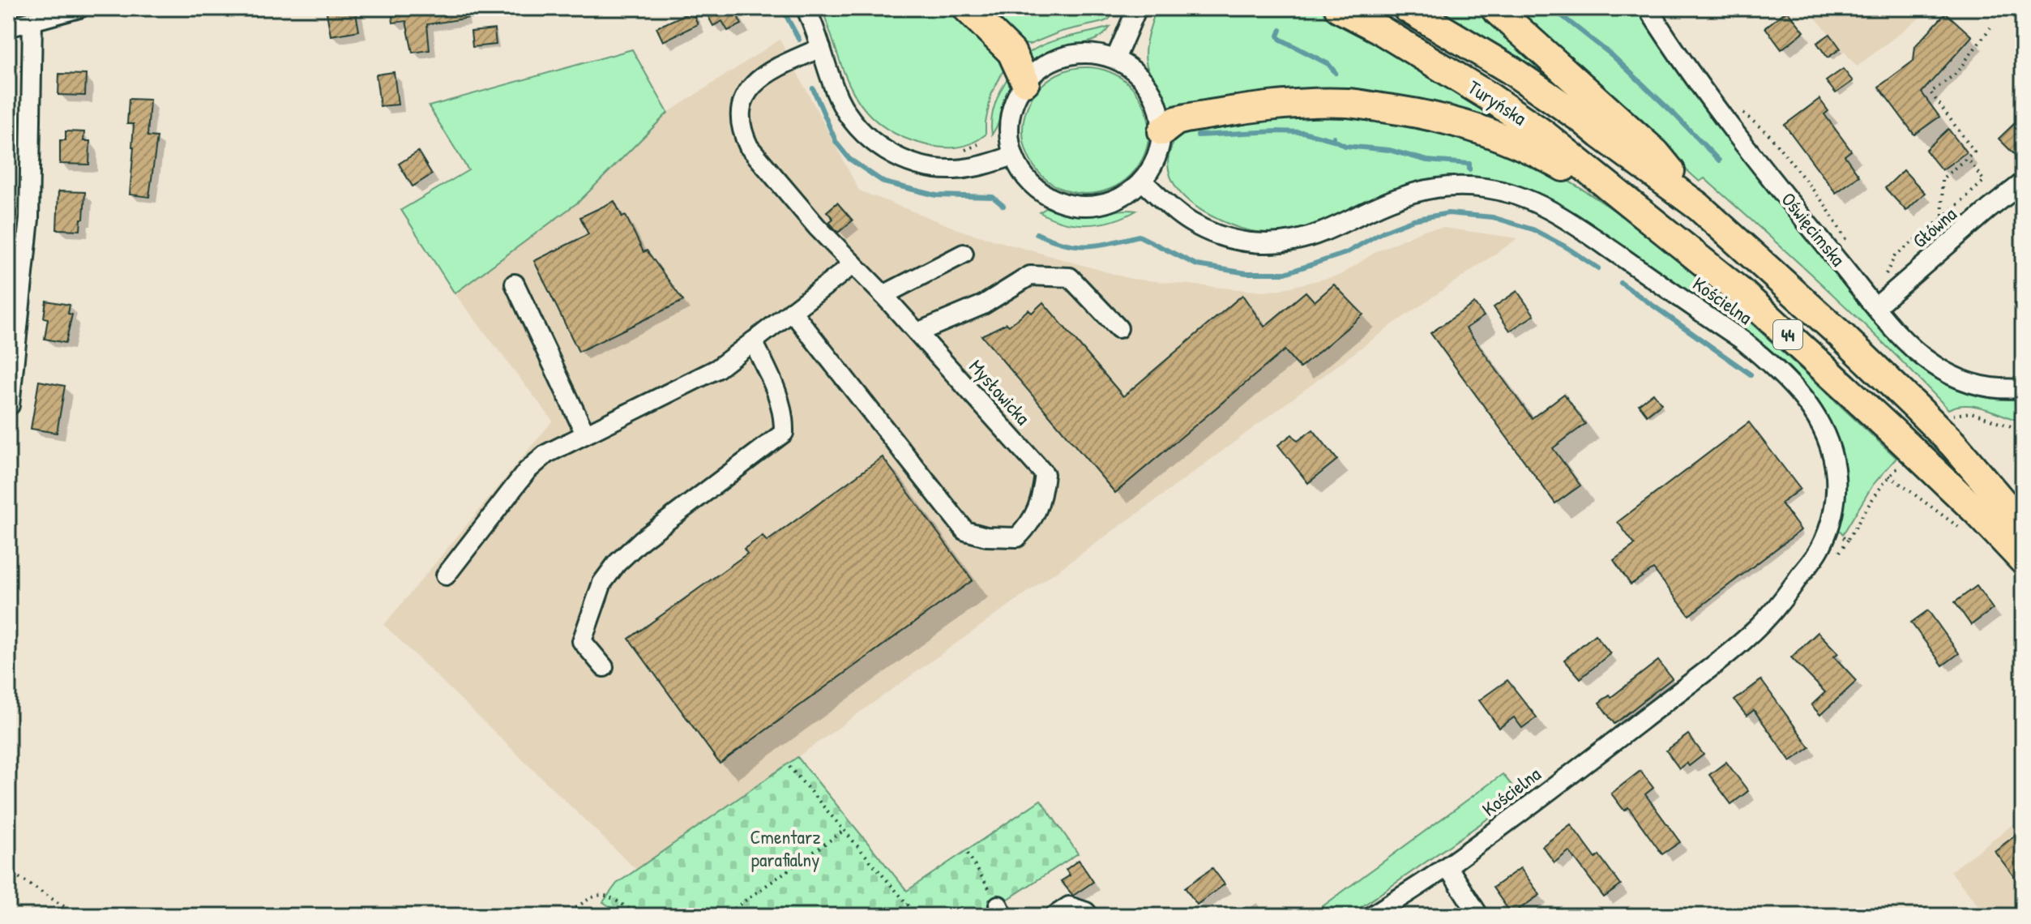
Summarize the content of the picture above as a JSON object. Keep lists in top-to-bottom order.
{
  "streets": {
    "highway": ["Turyńska", "44"],
    "street": [
      "Główna",
      "Oświęcimska",
      "Kościelna",
      "Mysłowicka"
    ]
  },
  "crossings": [
    ["Turyńska", "44"],
    ["Główna", "Oświęcimska"]
  ],
  "parks": ["Cmentarz parafialny"]
}
